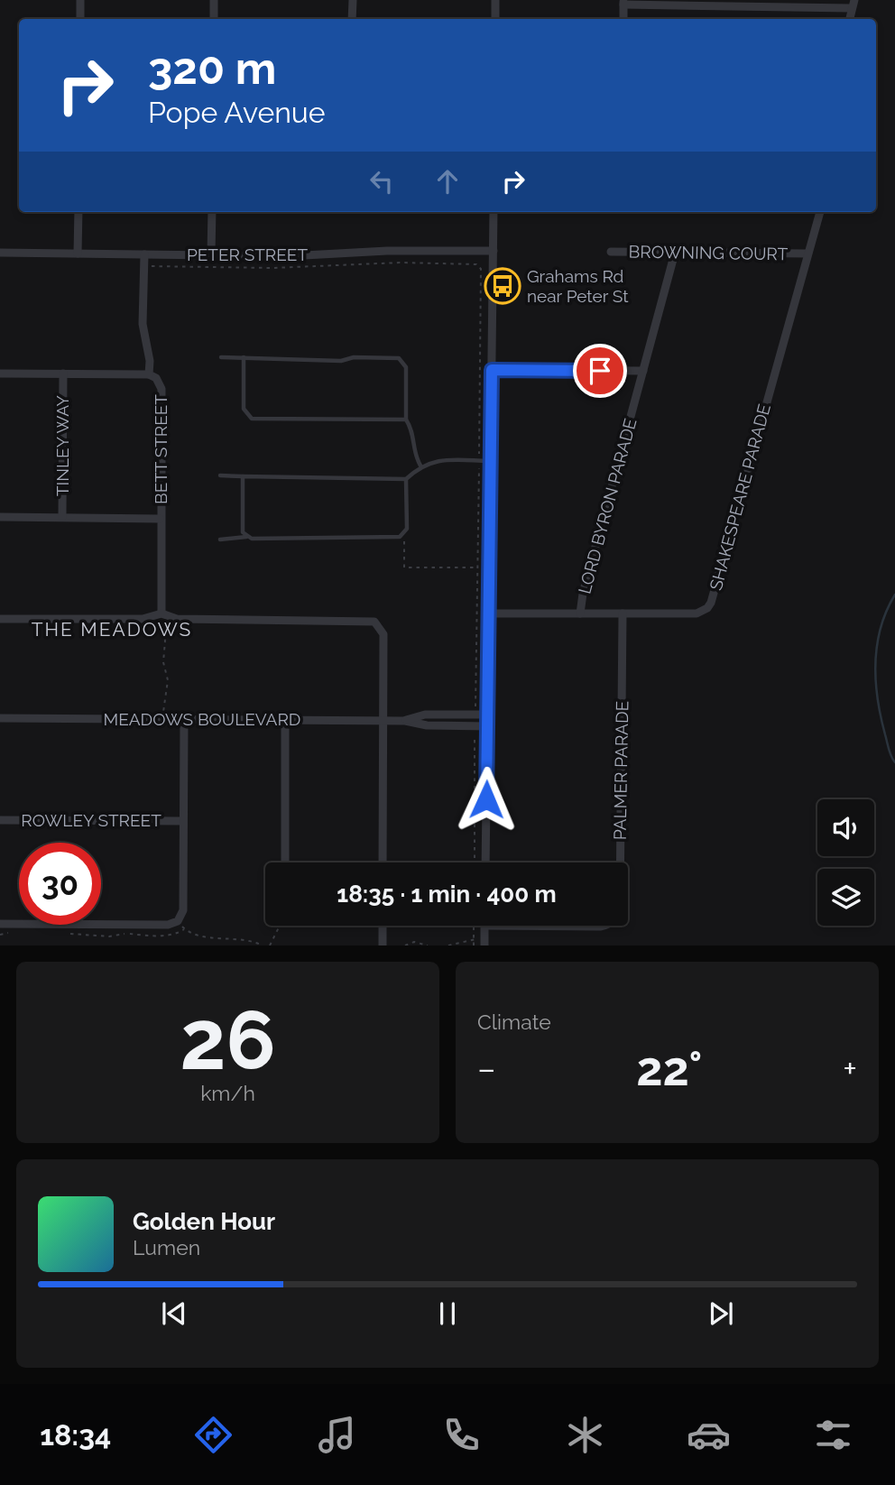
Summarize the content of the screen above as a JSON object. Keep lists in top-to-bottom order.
{
  "streets": {
    "street": [
      "BROWNING COURT",
      "PETER STREET",
      "TINLEY WAY",
      "BETT STREET",
      "SHAKESPEARE PARADE",
      "LORD BYRON PARADE",
      "MEADOWS BOULEVARD",
      "PALMER PARADE",
      "ROWLEY STREET"
    ]
  },
  "crossings": [
    ["BROWNING COURT", "SHAKESPEARE PARADE"],
    ["BROWNING COURT", "LORD BYRON PARADE"],
    ["PETER STREET", "BETT STREET"],
    ["SHAKESPEARE PARADE", "LORD BYRON PARADE"],
    ["SHAKESPEARE PARADE", "PALMER PARADE"]
  ],
  "districts": ["THE MEADOWS"],
  "places": {
    "bus stop": ["Grahams Rd near Peter St"]
  },
  "page": {
    "turn": ["320 m", "Pope Avenue"],
    "limit": "30",
    "trip": "18:35 · 1 min · 400 m",
    "tile": [
      ["26", "km/h"],
      "Climate"
    ],
    "heat": ["−", "22°", "+"],
    "song": ["Golden Hour", "Lumen"],
    "tabs": "18:34"
  }
}
